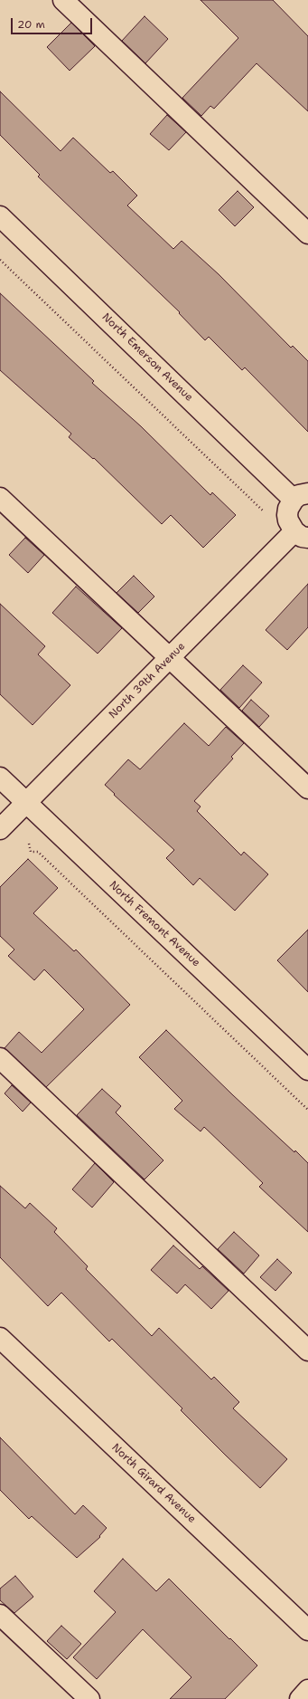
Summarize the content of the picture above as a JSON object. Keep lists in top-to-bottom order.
{
  "streets": {
    "street": [
      "North Emerson Avenue",
      "North 39th Avenue",
      "North Fremont Avenue",
      "North Girard Avenue"
    ]
  },
  "crossings": [
    ["North 39th Avenue", "North Fremont Avenue"]
  ],
  "scale_bar": "20 m"
}
